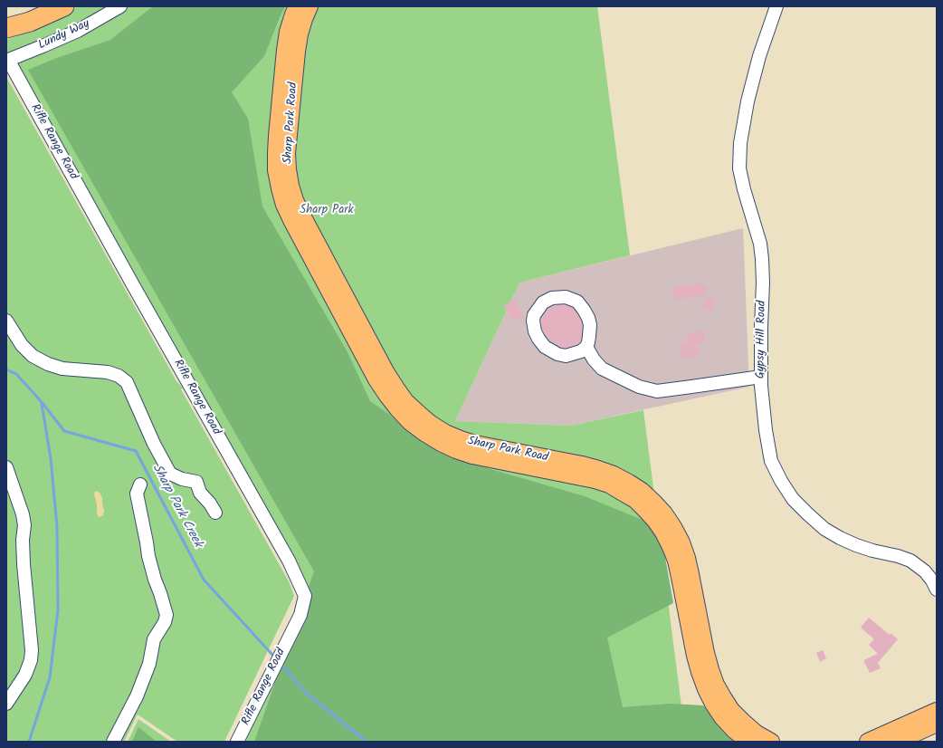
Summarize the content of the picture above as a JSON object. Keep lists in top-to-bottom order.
{
  "streets": {
    "main road": ["Sharp Park Road"],
    "street": ["Lundy Way", "Rifle Range Road", "Gypsy Hill Road"]
  },
  "crossings": [
    ["Lundy Way", "Rifle Range Road"]
  ],
  "water": ["Sharp Park Creek"],
  "parks": ["Sharp Park"]
}
